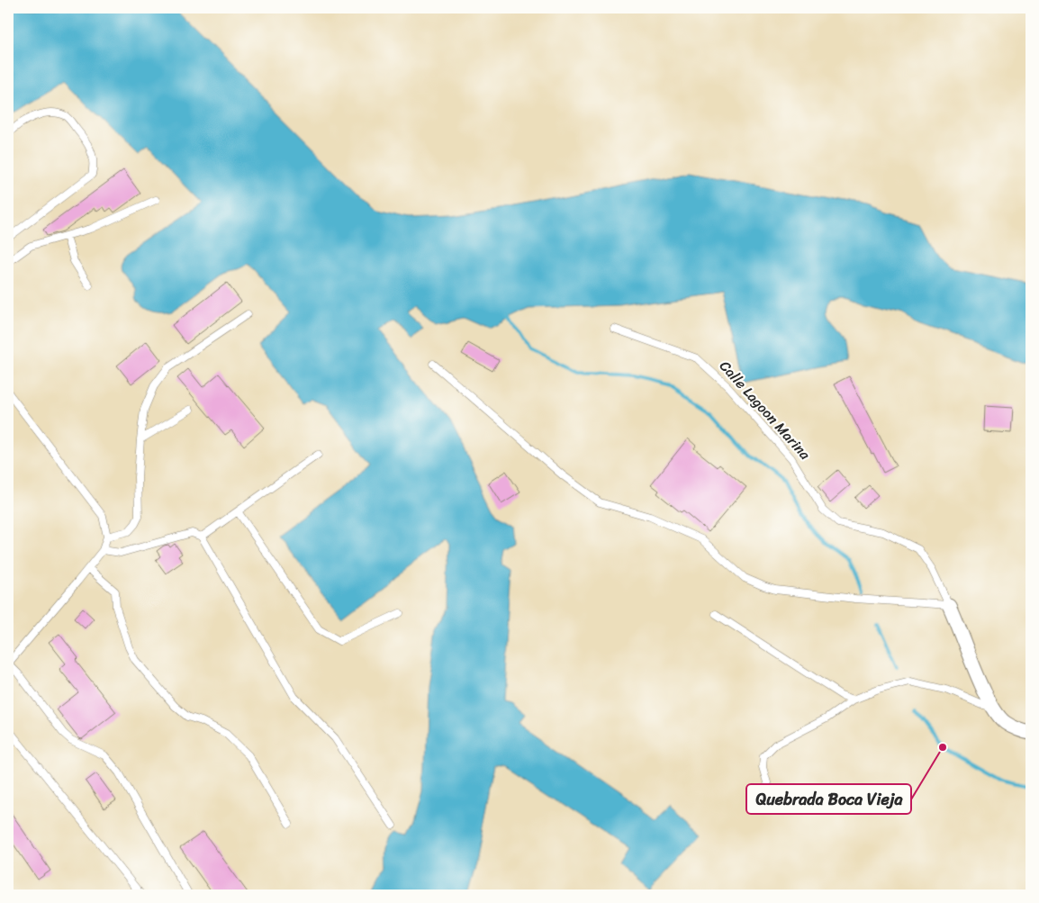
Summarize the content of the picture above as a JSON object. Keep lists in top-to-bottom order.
{
  "streets": {
    "street": ["Calle Lagoon Marina"]
  },
  "places": ["Quebrada Boca Vieja"]
}
